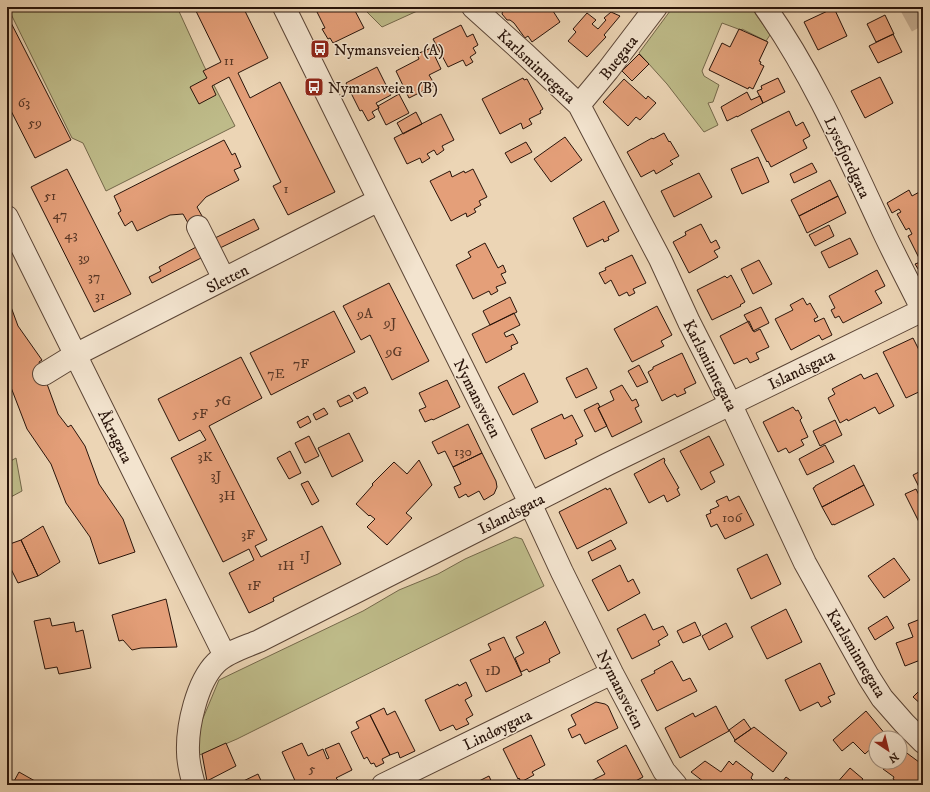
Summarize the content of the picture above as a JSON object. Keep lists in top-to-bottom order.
{
  "streets": {
    "street": [
      "Buegata",
      "Karlsminnegata",
      "Lysefjordgata",
      "Sletten",
      "Islandsgata",
      "Nymansveien",
      "Åkragata",
      "Lindøygata"
    ]
  },
  "crossings": [
    ["Buegata", "Karlsminnegata"],
    ["Karlsminnegata", "Islandsgata"],
    ["Lysefjordgata", "Islandsgata"],
    ["Sletten", "Nymansveien"],
    ["Sletten", "Åkragata"],
    ["Islandsgata", "Nymansveien"],
    ["Islandsgata", "Åkragata"],
    ["Nymansveien", "Lindøygata"]
  ],
  "places": {
    "bus stop": ["Nymansveien (A)", "Nymansveien (B)"]
  },
  "house_numbers": [
    "11",
    "63",
    "59",
    "1",
    "51",
    "47",
    "43",
    "39",
    "37",
    "31",
    "9A",
    "9J",
    "9G",
    "7F",
    "7E",
    "5G",
    "5F",
    "130",
    "3K",
    "3J",
    "3H",
    "106",
    "3F",
    "1J",
    "1H",
    "1F",
    "1D",
    "5"
  ],
  "north": "bottom right"
}
